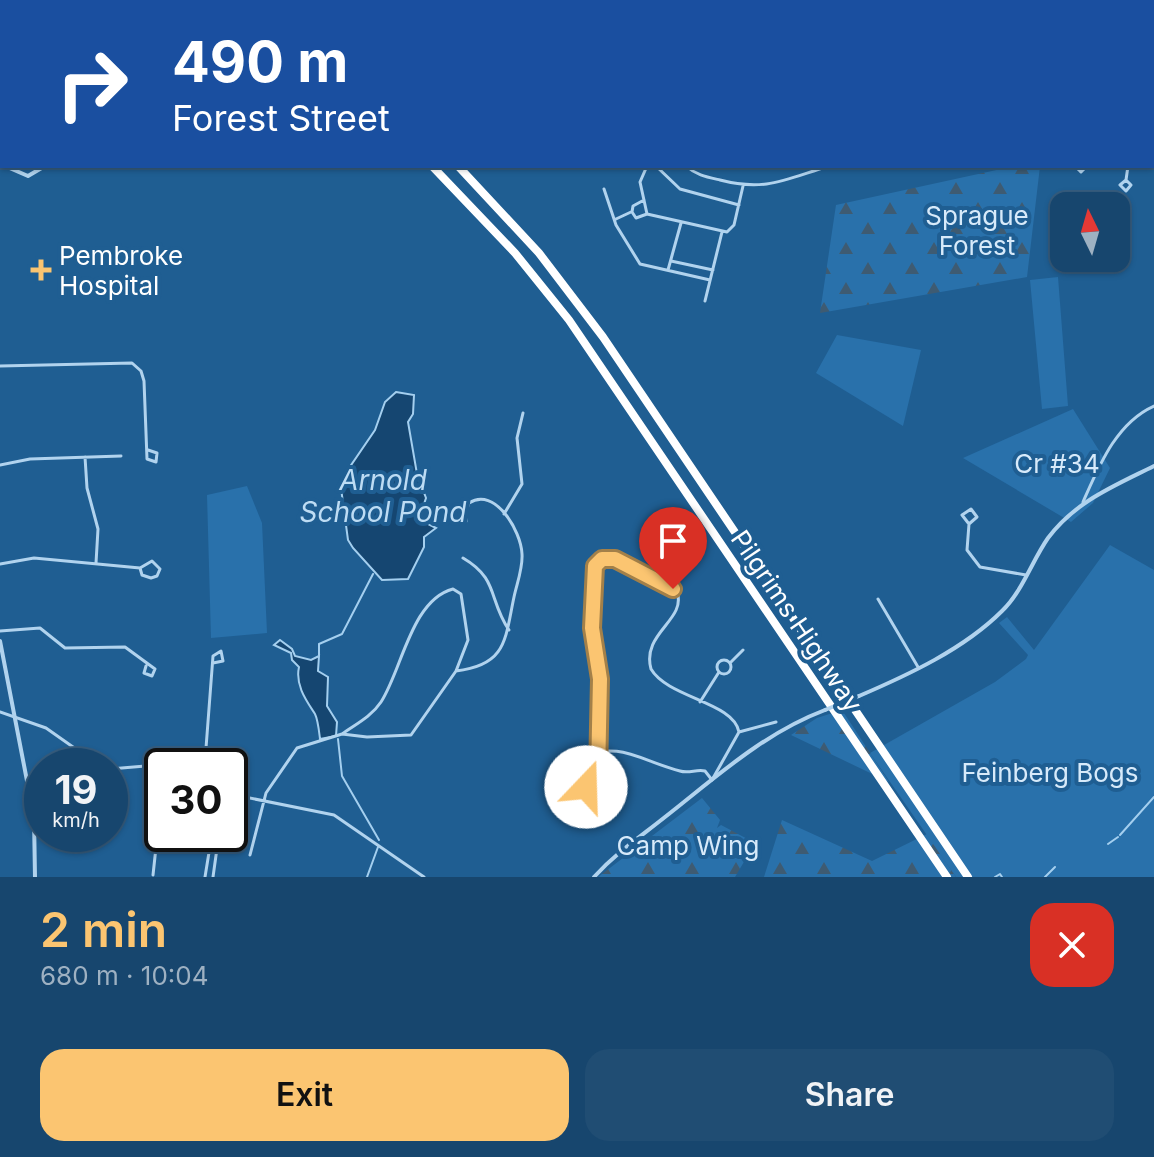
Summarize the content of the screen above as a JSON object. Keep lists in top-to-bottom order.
{
  "streets": {
    "highway": ["Pilgrims Highway"]
  },
  "water": ["Arnold School Pond"],
  "parks": [
    "Sprague Forest",
    "Cr #34",
    "Feinberg Bogs",
    "Camp Wing"
  ],
  "places": {
    "health": ["Pembroke Hospital"]
  },
  "north": "top",
  "page": {
    "turn": ["490 m", "Forest Street"],
    "speed": "19 km/h",
    "limit": "30",
    "heading": ["2 min", "680 m · 10:04"],
    "buttons": ["Exit", "Share"]
  }
}
